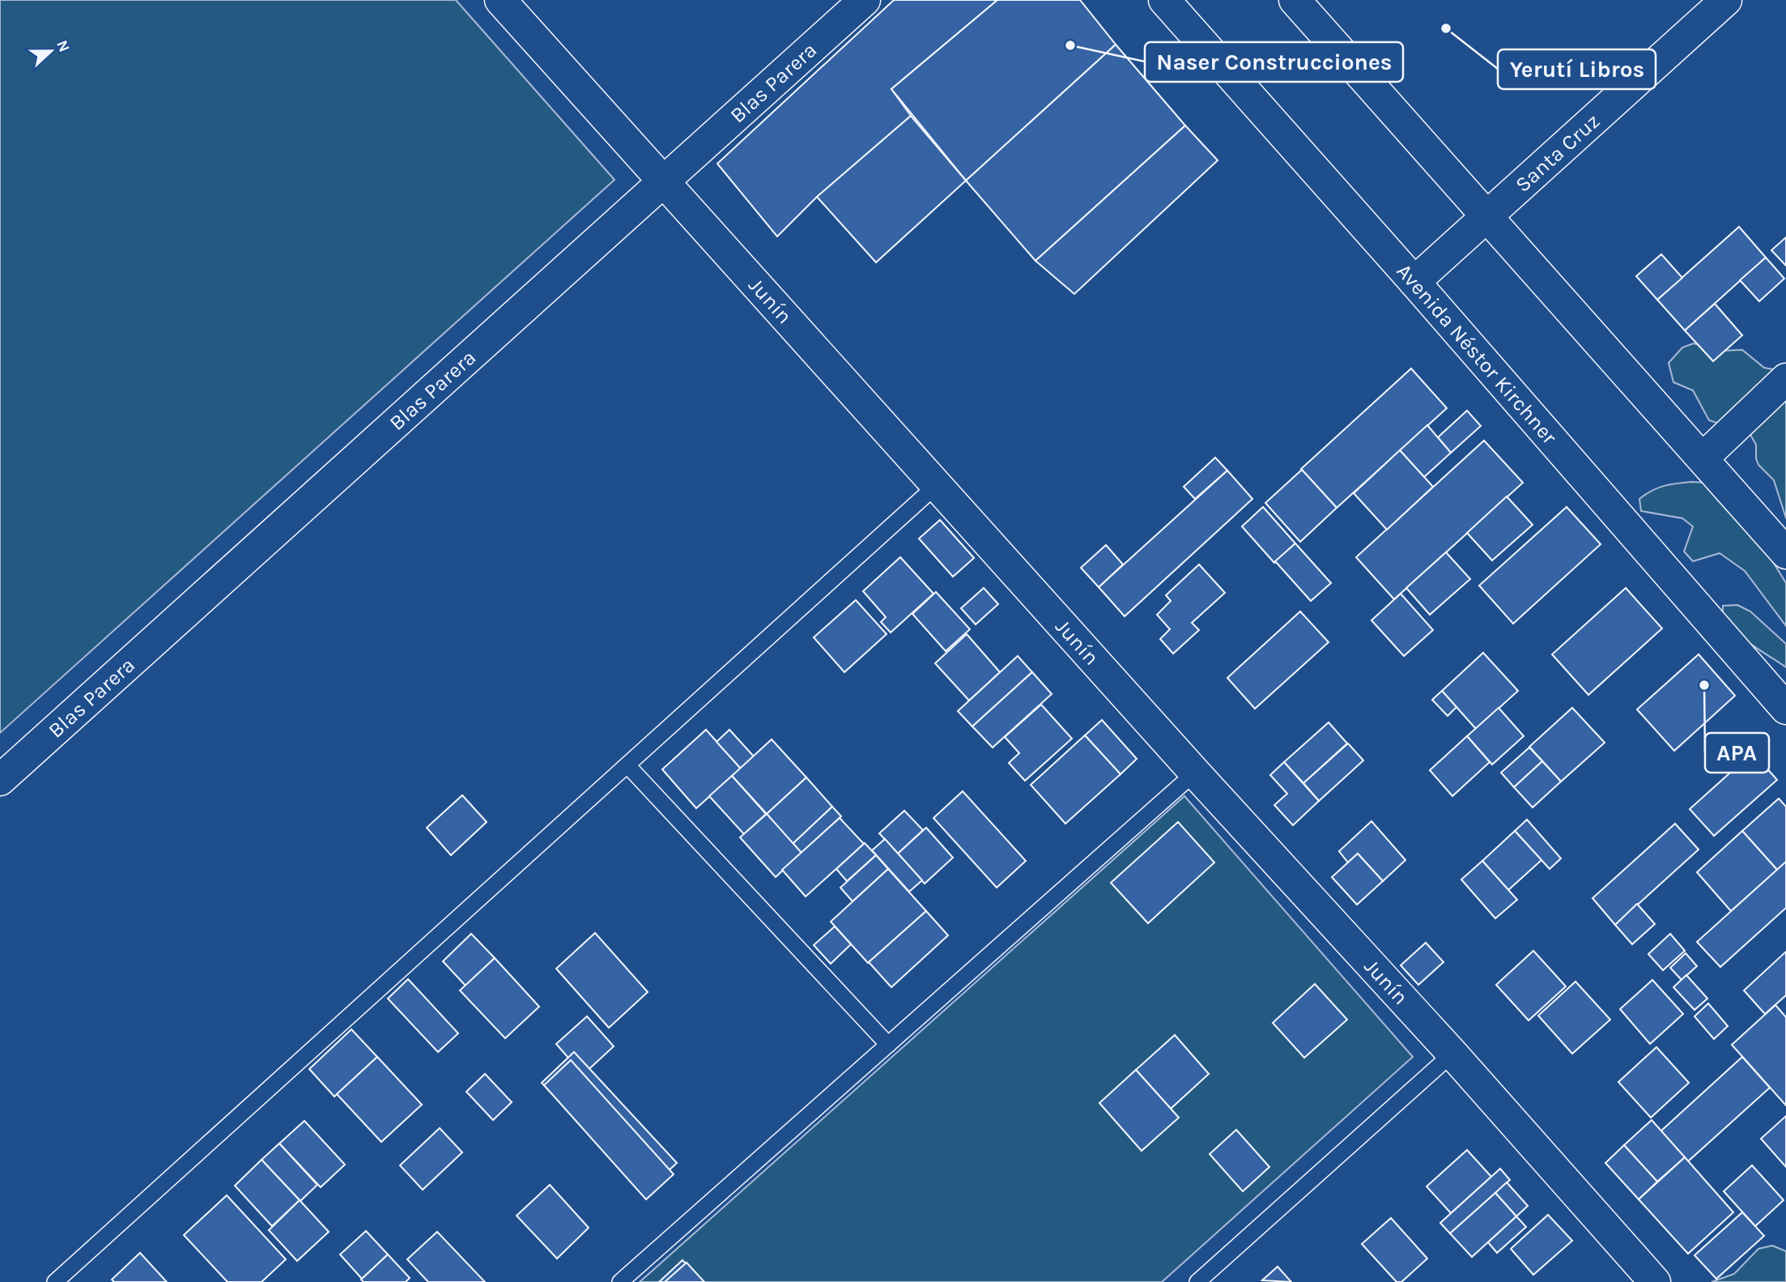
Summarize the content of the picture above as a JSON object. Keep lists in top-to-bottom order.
{
  "streets": {
    "street": [
      "Blas Parera",
      "Santa Cruz",
      "Junín",
      "Avenida Néstor Kirchner"
    ]
  },
  "crossings": [
    ["Blas Parera", "Junín"],
    ["Santa Cruz", "Avenida Néstor Kirchner"]
  ],
  "places": ["Yerutí Libros", "Naser Construcciones", "APA"],
  "north": "right"
}
